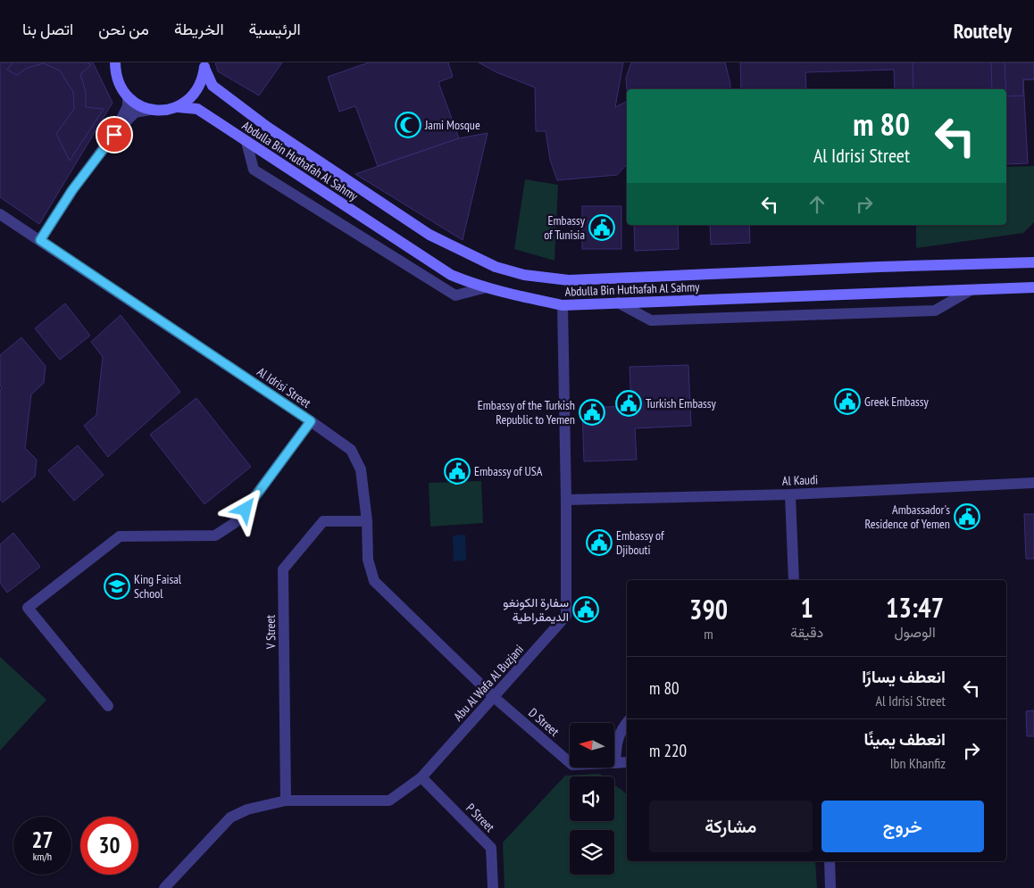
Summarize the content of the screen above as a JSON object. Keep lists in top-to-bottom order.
{
  "streets": {
    "street": [
      "Abdulla Bin Huthafah Al Sahmy",
      "Al Idrisi Street",
      "Al Kaudi",
      "V Street",
      "Abu Al Wafa Al Buzjani",
      "D Street",
      "P Street"
    ]
  },
  "crossings": [
    ["Abdulla Bin Huthafah Al Sahmy", "Abu Al Wafa Al Buzjani"],
    ["Al Idrisi Street", "V Street"],
    ["Al Idrisi Street", "D Street"],
    ["Al Kaudi", "Abu Al Wafa Al Buzjani"],
    ["V Street", "Abu Al Wafa Al Buzjani"],
    ["Abu Al Wafa Al Buzjani", "D Street"],
    ["Abu Al Wafa Al Buzjani", "P Street"]
  ],
  "places": {
    "mosque": ["Jami Mosque"],
    "public building": [
      "Embassy of Tunisia",
      "Greek Embassy",
      "Turkish Embassy",
      "Embassy of the Turkish Republic to Yemen",
      "Embassy of USA",
      "Ambassador's Residence of Yemen",
      "Embassy of Djibouti",
      "سفارة الكونغو الديمقراطية"
    ],
    "school or university": ["King Faisal School"]
  },
  "north": "left",
  "page": {
    "header": "Routely",
    "nav": [
      "الرئيسية",
      "الخريطة",
      "من نحن",
      "اتصل بنا"
    ],
    "turn": ["80 m", "Al Idrisi Street"],
    "eta": [
      "13:47",
      "الوصول",
      "1",
      "دقيقة",
      "390",
      "m"
    ],
    "list": [
      {
        "name": "انعطف يسارًا",
        "note": "Al Idrisi Street",
        "value": "80 m"
      },
      {
        "name": "انعطف يمينًا",
        "note": "Ibn Khanfiz",
        "value": "220 m"
      }
    ],
    "buttons": ["خروج", "مشاركة"],
    "speed": "27 km/h",
    "limit": "30"
  }
}
